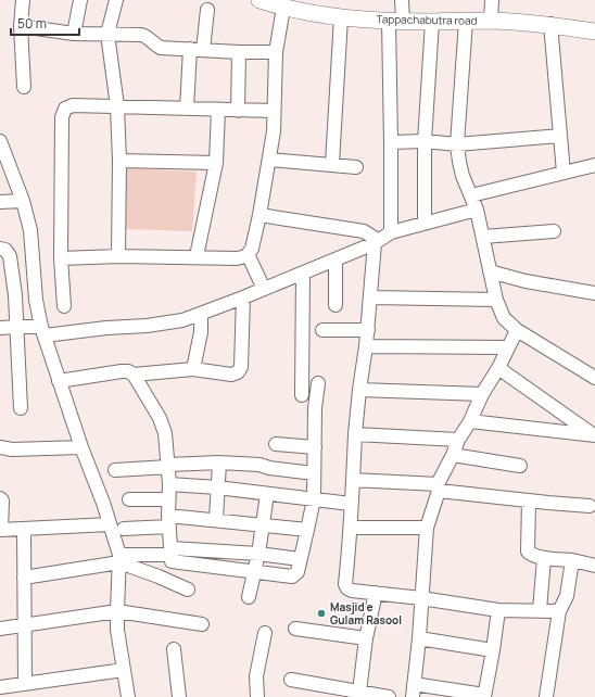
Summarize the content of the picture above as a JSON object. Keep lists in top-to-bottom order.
{
  "streets": {
    "main road": ["Tappachabutra road"]
  },
  "places": ["Masjid e Gulam Rasool"],
  "scale_bar": "50 m"
}
